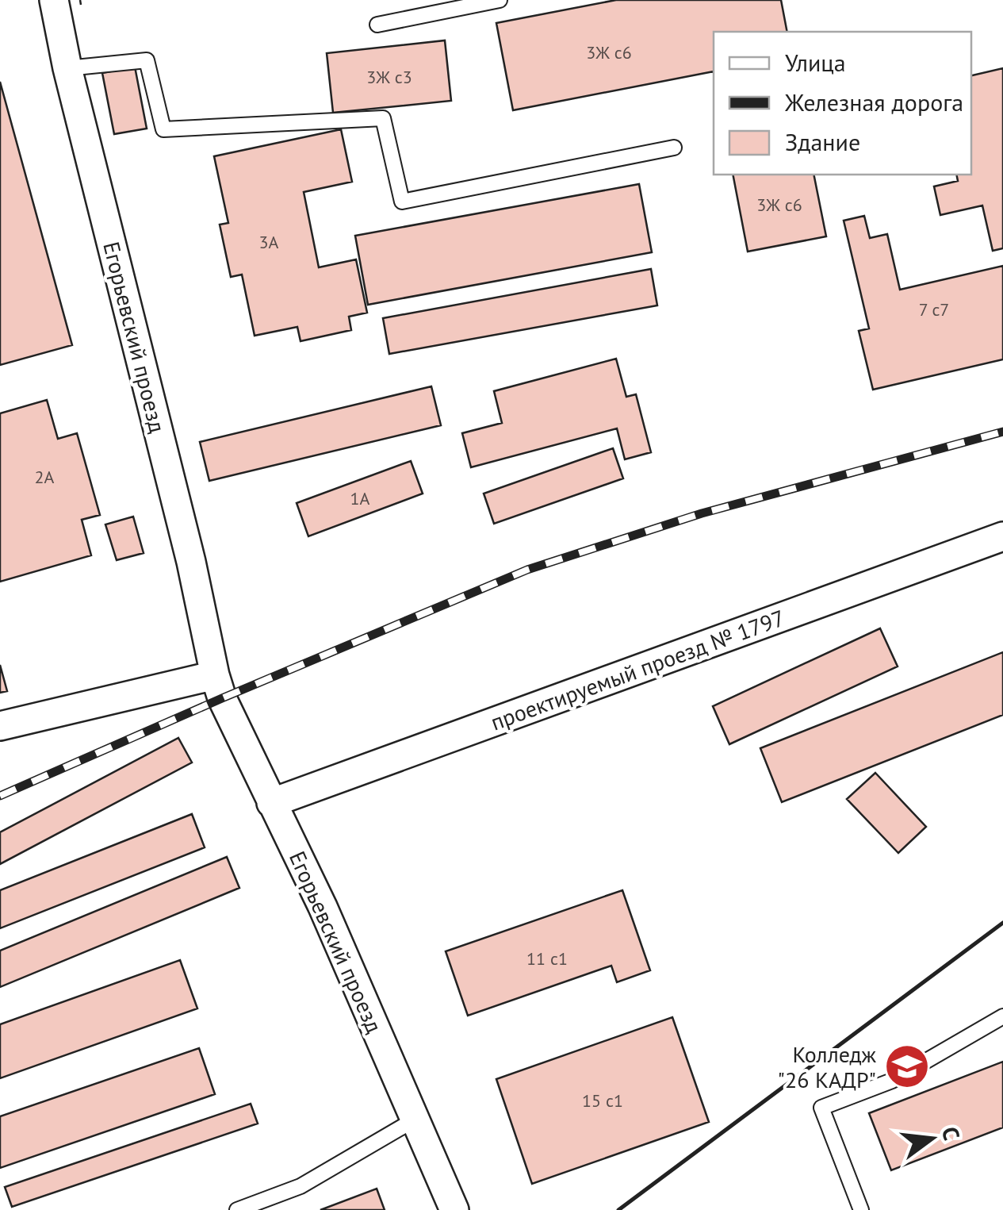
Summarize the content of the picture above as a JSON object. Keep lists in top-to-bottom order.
{
  "streets": {
    "street": ["Егорьевский проезд", "проектируемый проезд № 1797"]
  },
  "crossings": [
    ["Егорьевский проезд", "проектируемый проезд № 1797"]
  ],
  "places": {
    "school or university": ["Колледж \"26 КАДР\""]
  },
  "house_numbers": [
    "3Ж с6",
    "3Ж с3",
    "3Ж с6",
    "3А",
    "7 с7",
    "2А",
    "1А",
    "11 с1",
    "15 с1"
  ],
  "legend": ["Улица", "Железная дорога", "Здание"],
  "north": "right"
}
